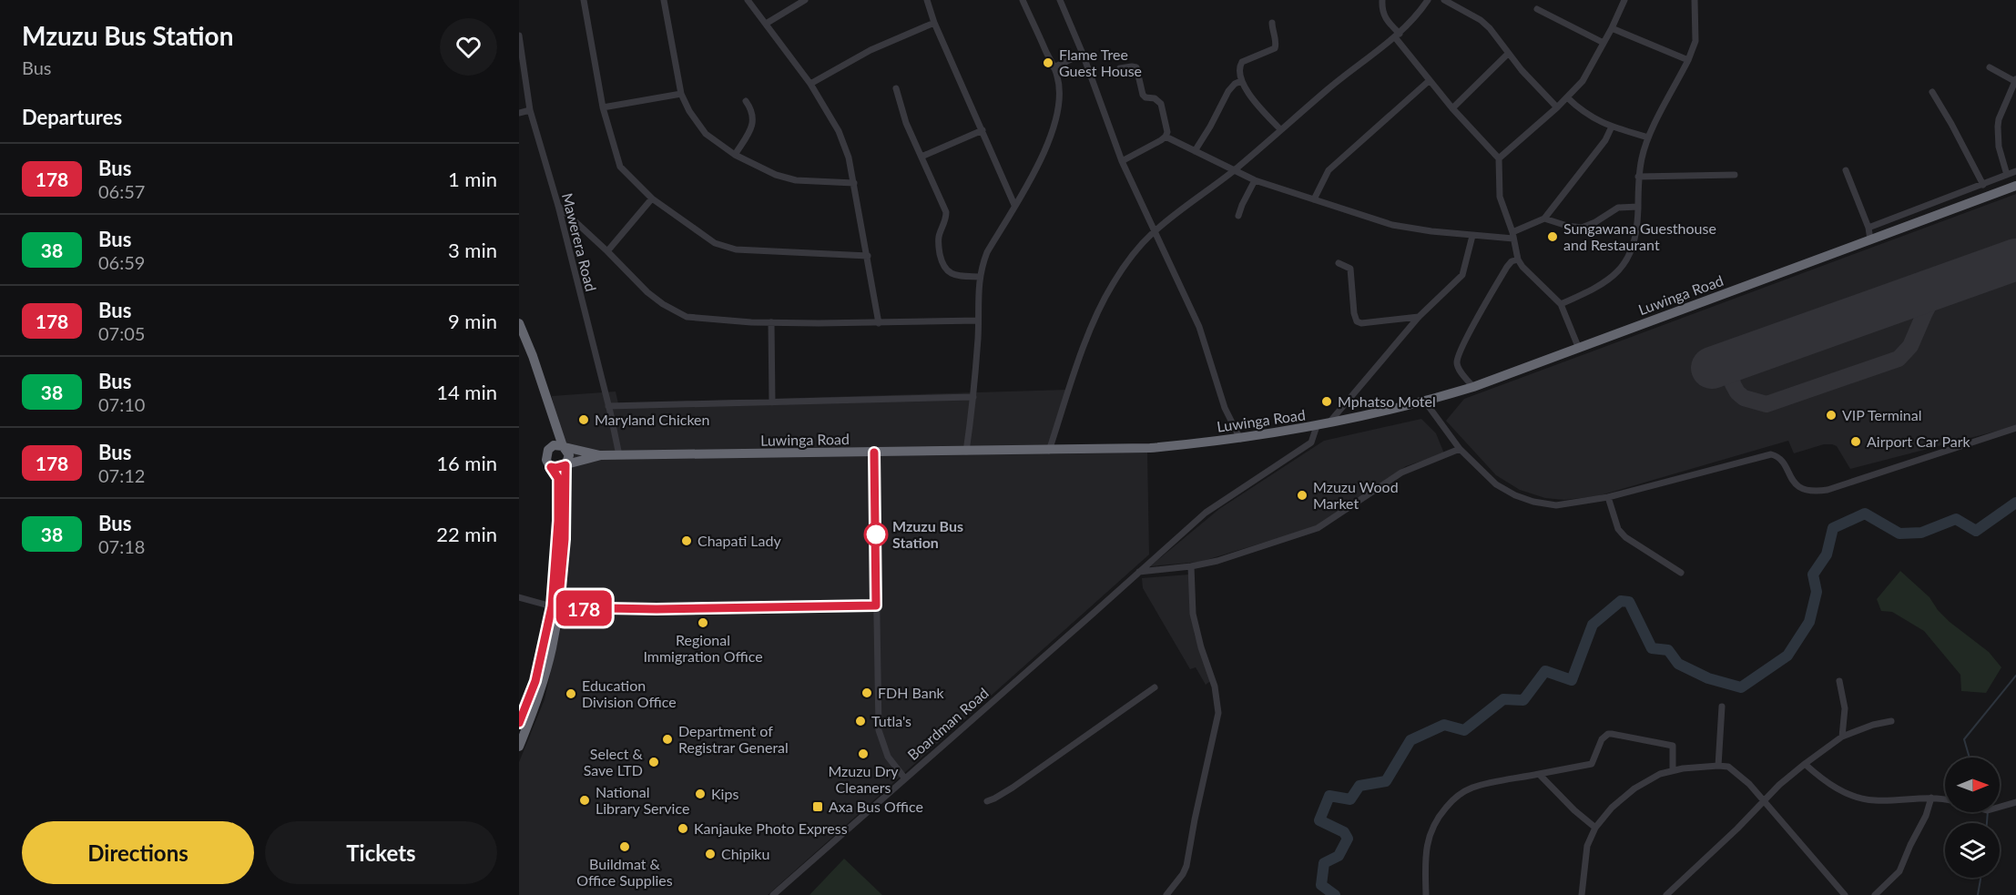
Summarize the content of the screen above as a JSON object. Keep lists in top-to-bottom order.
{
  "streets": {
    "highway": ["Luwinga Road"],
    "street": ["Mawerera Road", "Boardman Road"]
  },
  "crossings": [
    ["Mawerera Road", "Luwinga Road"],
    ["Luwinga Road", "Boardman Road"]
  ],
  "places": {
    "other": [
      "Flame Tree Guest House",
      "Sungawana Guesthouse and Restaurant",
      "Mphatso Motel",
      "VIP Terminal",
      "Maryland Chicken",
      "Airport Car Park",
      "Mzuzu Wood Market",
      "Mzuzu Bus Station",
      "Chapati Lady",
      "Regional Immigration Office",
      "FDH Bank",
      "Education Division Office",
      "Tutla's",
      "Department of Registrar General",
      "Mzuzu Dry Cleaners",
      "Select & Save LTD",
      "Kips",
      "National Library Service",
      "Kanjauke Photo Express",
      "Buildmat & Office Supplies",
      "Chipiku"
    ],
    "transit": ["Axa Bus Office"]
  },
  "lines": ["bus line 178"],
  "north": "right",
  "page": {
    "heading": [
      ["Mzuzu Bus Station", "Bus"],
      "Departures"
    ],
    "on_map": "178",
    "list": [
      {
        "mark": "178",
        "name": "Bus",
        "note": "06:57",
        "value": "1 min"
      },
      {
        "mark": "38",
        "name": "Bus",
        "note": "06:59",
        "value": "3 min"
      },
      {
        "mark": "178",
        "name": "Bus",
        "note": "07:05",
        "value": "9 min"
      },
      {
        "mark": "38",
        "name": "Bus",
        "note": "07:10",
        "value": "14 min"
      },
      {
        "mark": "178",
        "name": "Bus",
        "note": "07:12",
        "value": "16 min"
      },
      {
        "mark": "38",
        "name": "Bus",
        "note": "07:18",
        "value": "22 min"
      }
    ],
    "buttons": ["Directions", "Tickets"]
  }
}
